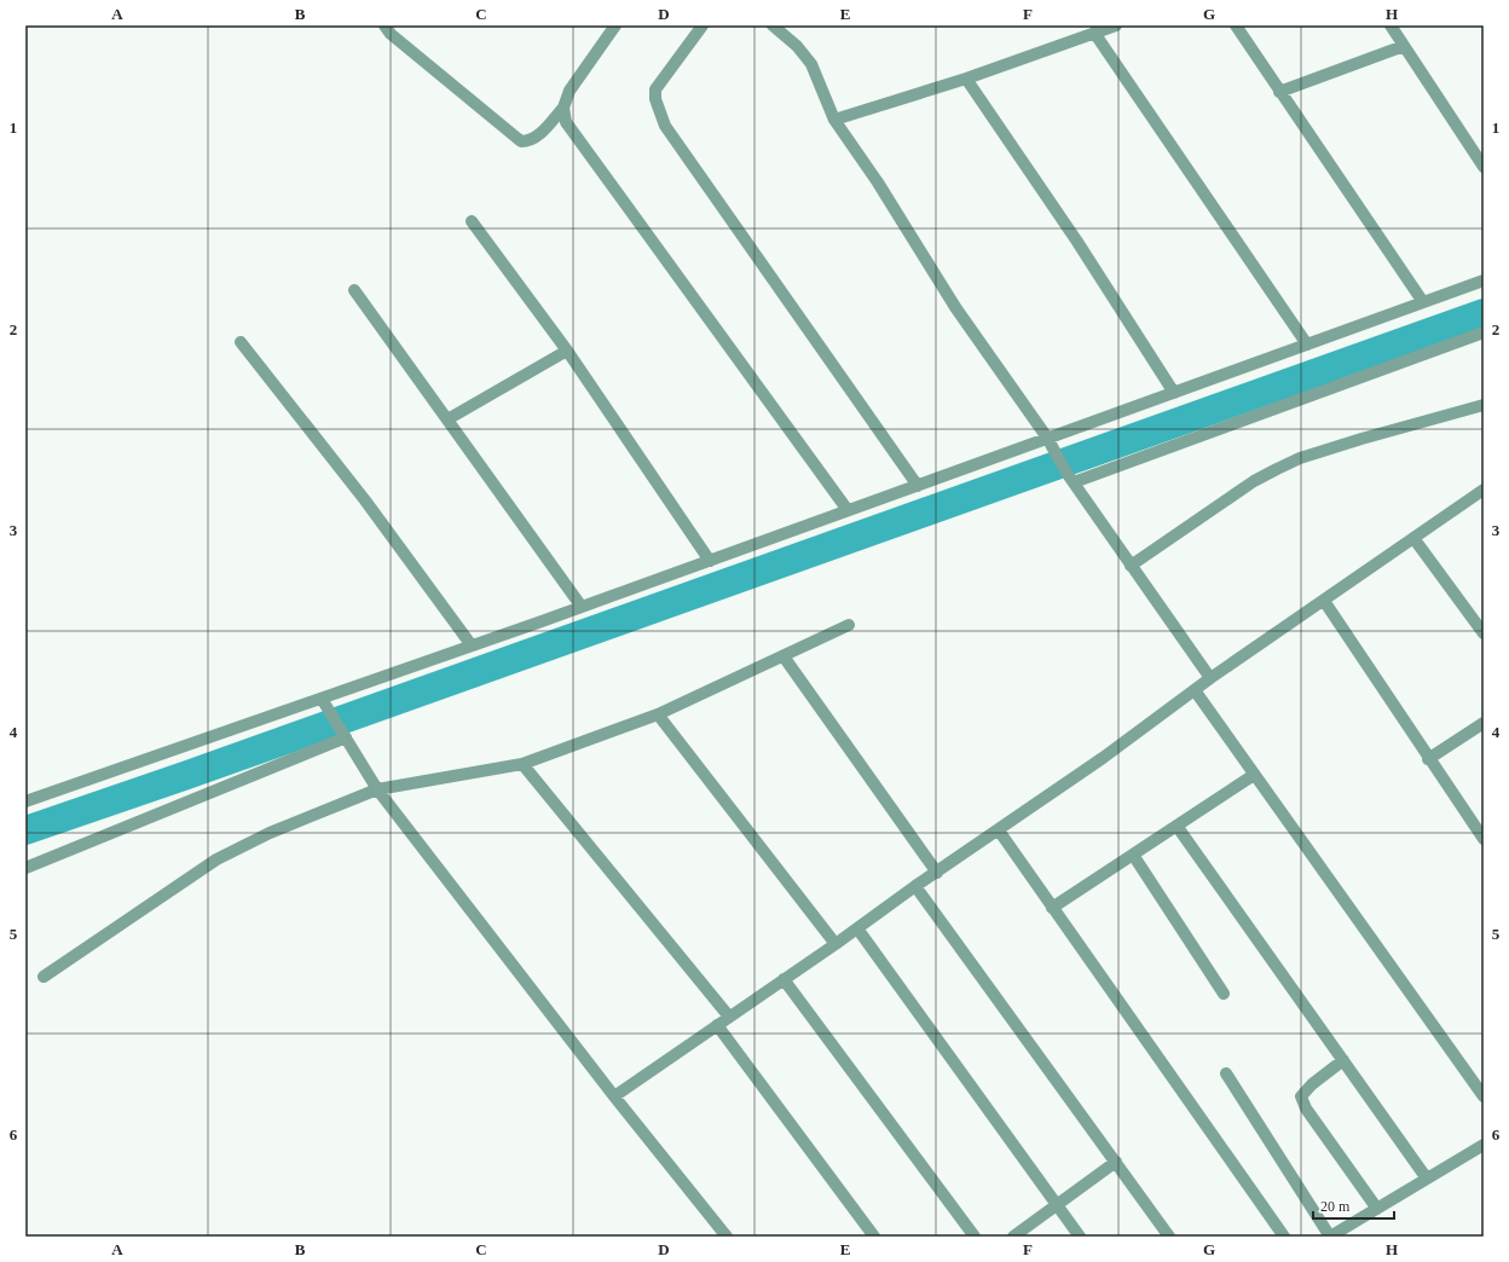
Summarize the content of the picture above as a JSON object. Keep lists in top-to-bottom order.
{
  "scale_bar": "20 m",
  "grid": {
    "columns": [
      "A",
      "B",
      "C",
      "D",
      "E",
      "F",
      "G",
      "H"
    ],
    "rows": [
      "1",
      "2",
      "3",
      "4",
      "5",
      "6"
    ]
  }
}
